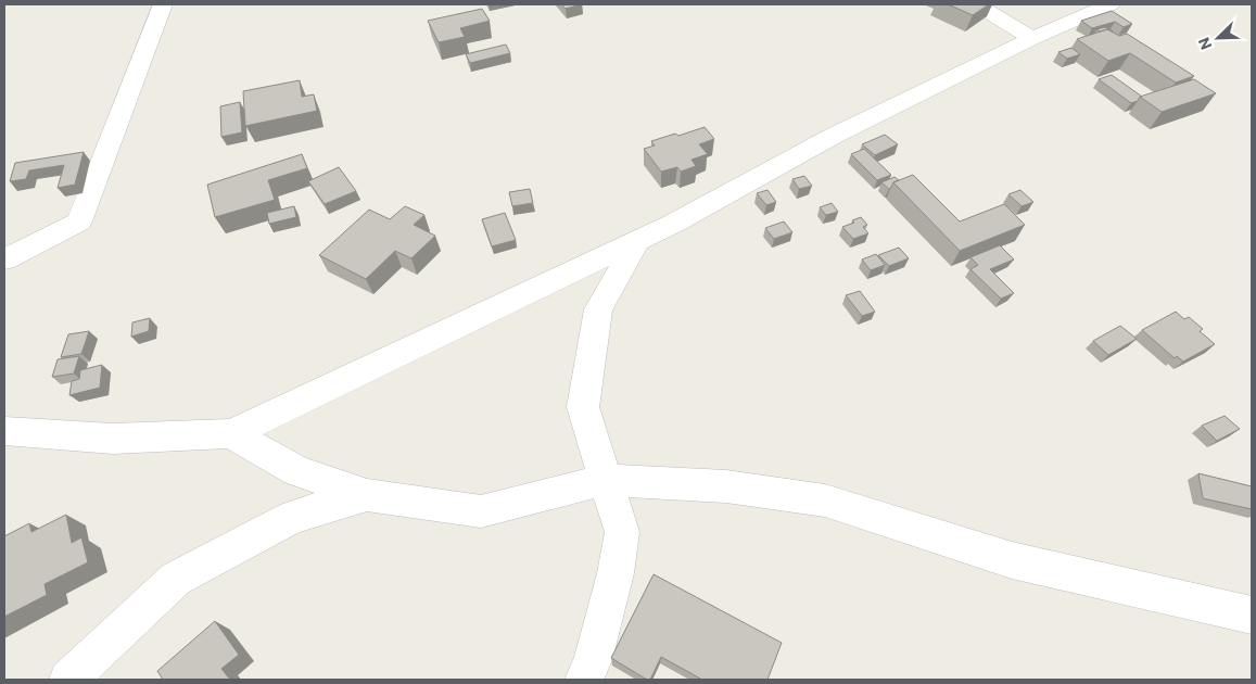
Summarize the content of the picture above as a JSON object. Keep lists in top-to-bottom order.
{
  "north": "bottom left"
}
